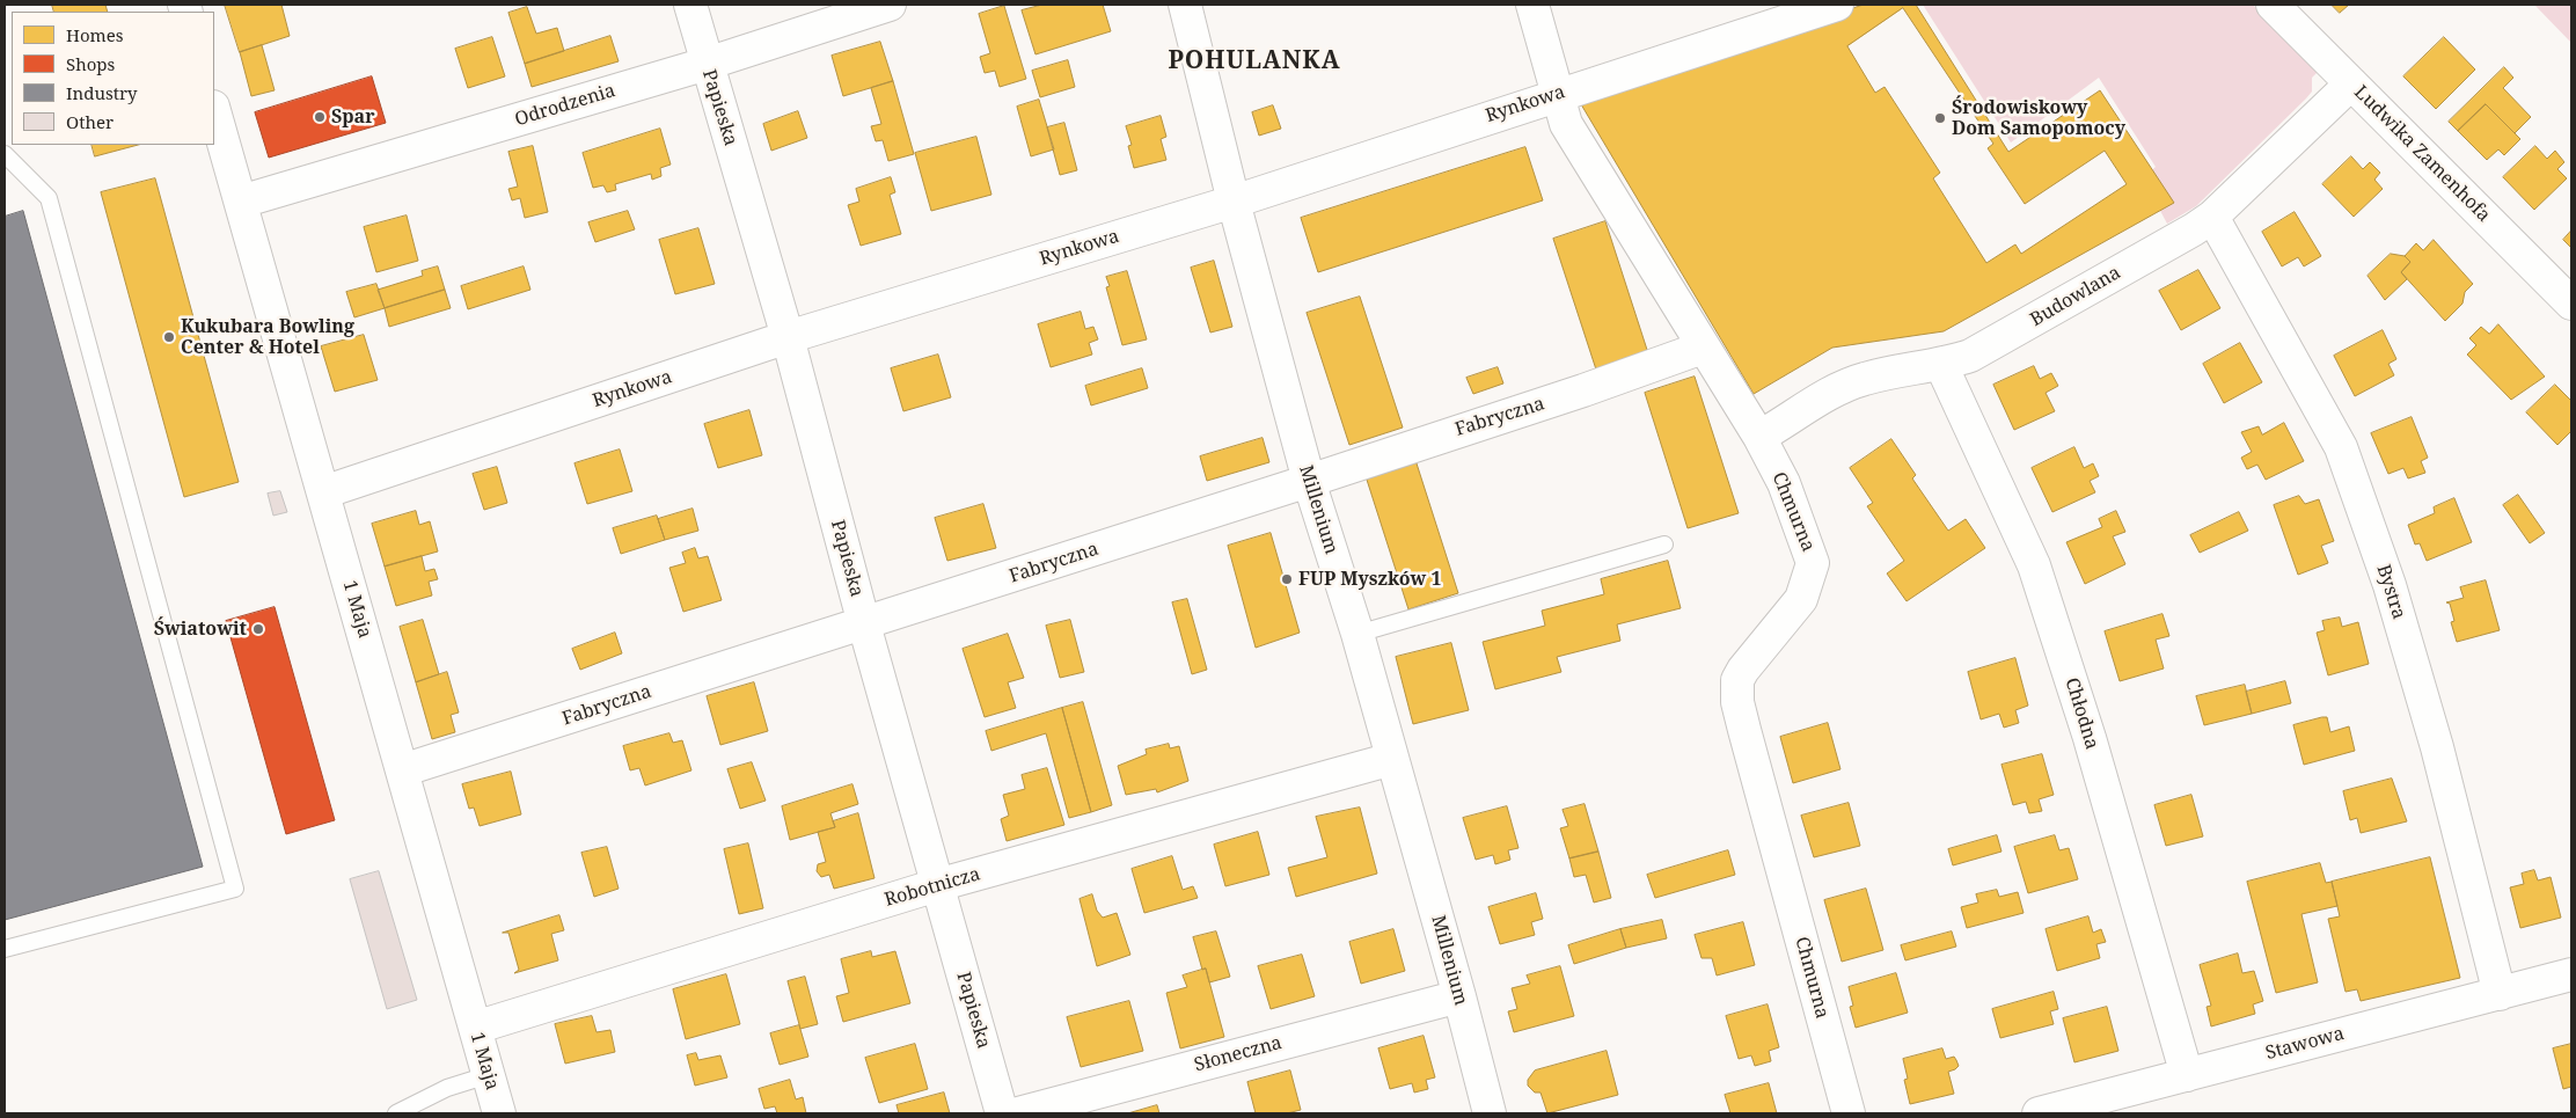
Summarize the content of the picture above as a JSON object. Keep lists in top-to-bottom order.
{
  "streets": {
    "street": [
      "Rynkowa",
      "Odrodzenia",
      "Papieska",
      "Ludwika Zamenhofa",
      "Budowlana",
      "Fabryczna",
      "Millenium",
      "Chmurna",
      "Bystra",
      "1 Maja",
      "Chłodna",
      "Robotnicza",
      "Stawowa",
      "Słoneczna"
    ]
  },
  "crossings": [
    ["Rynkowa", "Papieska"],
    ["Rynkowa", "Millenium"],
    ["Rynkowa", "Chmurna"],
    ["Rynkowa", "1 Maja"],
    ["Odrodzenia", "Papieska"],
    ["Odrodzenia", "1 Maja"],
    ["Papieska", "Fabryczna"],
    ["Papieska", "Robotnicza"],
    ["Ludwika Zamenhofa", "Budowlana"],
    ["Budowlana", "Chmurna"],
    ["Budowlana", "Bystra"],
    ["Budowlana", "Chłodna"],
    ["Fabryczna", "Millenium"],
    ["Fabryczna", "Chmurna"],
    ["Fabryczna", "1 Maja"],
    ["Millenium", "Robotnicza"],
    ["Millenium", "Słoneczna"],
    ["Bystra", "Stawowa"],
    ["1 Maja", "Robotnicza"],
    ["Chłodna", "Stawowa"]
  ],
  "districts": ["POHULANKA"],
  "places": [
    "Spar",
    "Środowiskowy Dom Samopomocy",
    "Kukubara Bowling Center & Hotel",
    "FUP Myszków 1",
    "Światowit"
  ],
  "legend": [
    "Homes",
    "Shops",
    "Industry",
    "Other"
  ]
}
